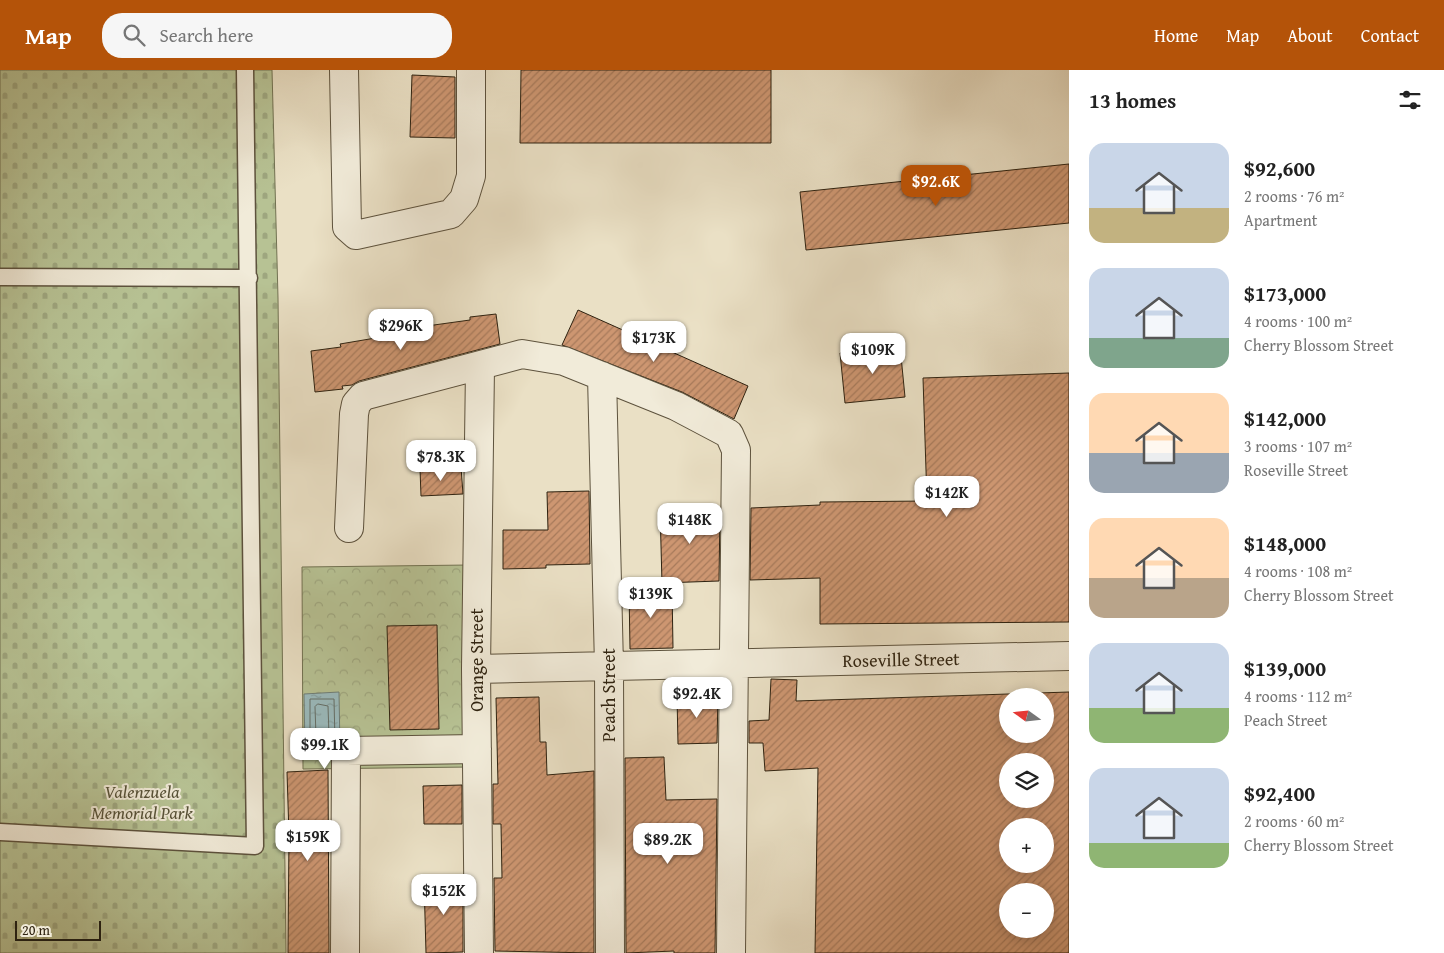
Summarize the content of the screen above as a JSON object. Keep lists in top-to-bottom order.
{
  "streets": {
    "street": ["Orange Street", "Roseville Street", "Peach Street"]
  },
  "crossings": [
    ["Orange Street", "Roseville Street"],
    ["Roseville Street", "Peach Street"]
  ],
  "parks": ["Valenzuela Memorial Park"],
  "scale_bar": "20 m",
  "north": "left",
  "page": {
    "header": "Map",
    "search": "Search here",
    "nav": [
      "Home",
      "Map",
      "About",
      "Contact"
    ],
    "heading": "13 homes",
    "list": [
      {
        "name": "$92,600",
        "note": "2 rooms · 76 m² · Apartment"
      },
      {
        "name": "$173,000",
        "note": "4 rooms · 100 m² · Cherry Blossom Street"
      },
      {
        "name": "$142,000",
        "note": "3 rooms · 107 m² · Roseville Street"
      },
      {
        "name": "$148,000",
        "note": "4 rooms · 108 m² · Cherry Blossom Street"
      },
      {
        "name": "$139,000",
        "note": "4 rooms · 112 m² · Peach Street"
      },
      {
        "name": "$92,400",
        "note": "2 rooms · 60 m² · Cherry Blossom Street"
      }
    ],
    "price": [
      "$92.6K",
      "$296K",
      "$173K",
      "$109K",
      "$78.3K",
      "$142K",
      "$148K",
      "$139K",
      "$92.4K",
      "$99.1K",
      "$159K",
      "$89.2K",
      "$152K"
    ],
    "map_buttons": ["+", "−"],
    "scale": "20 m"
  }
}
